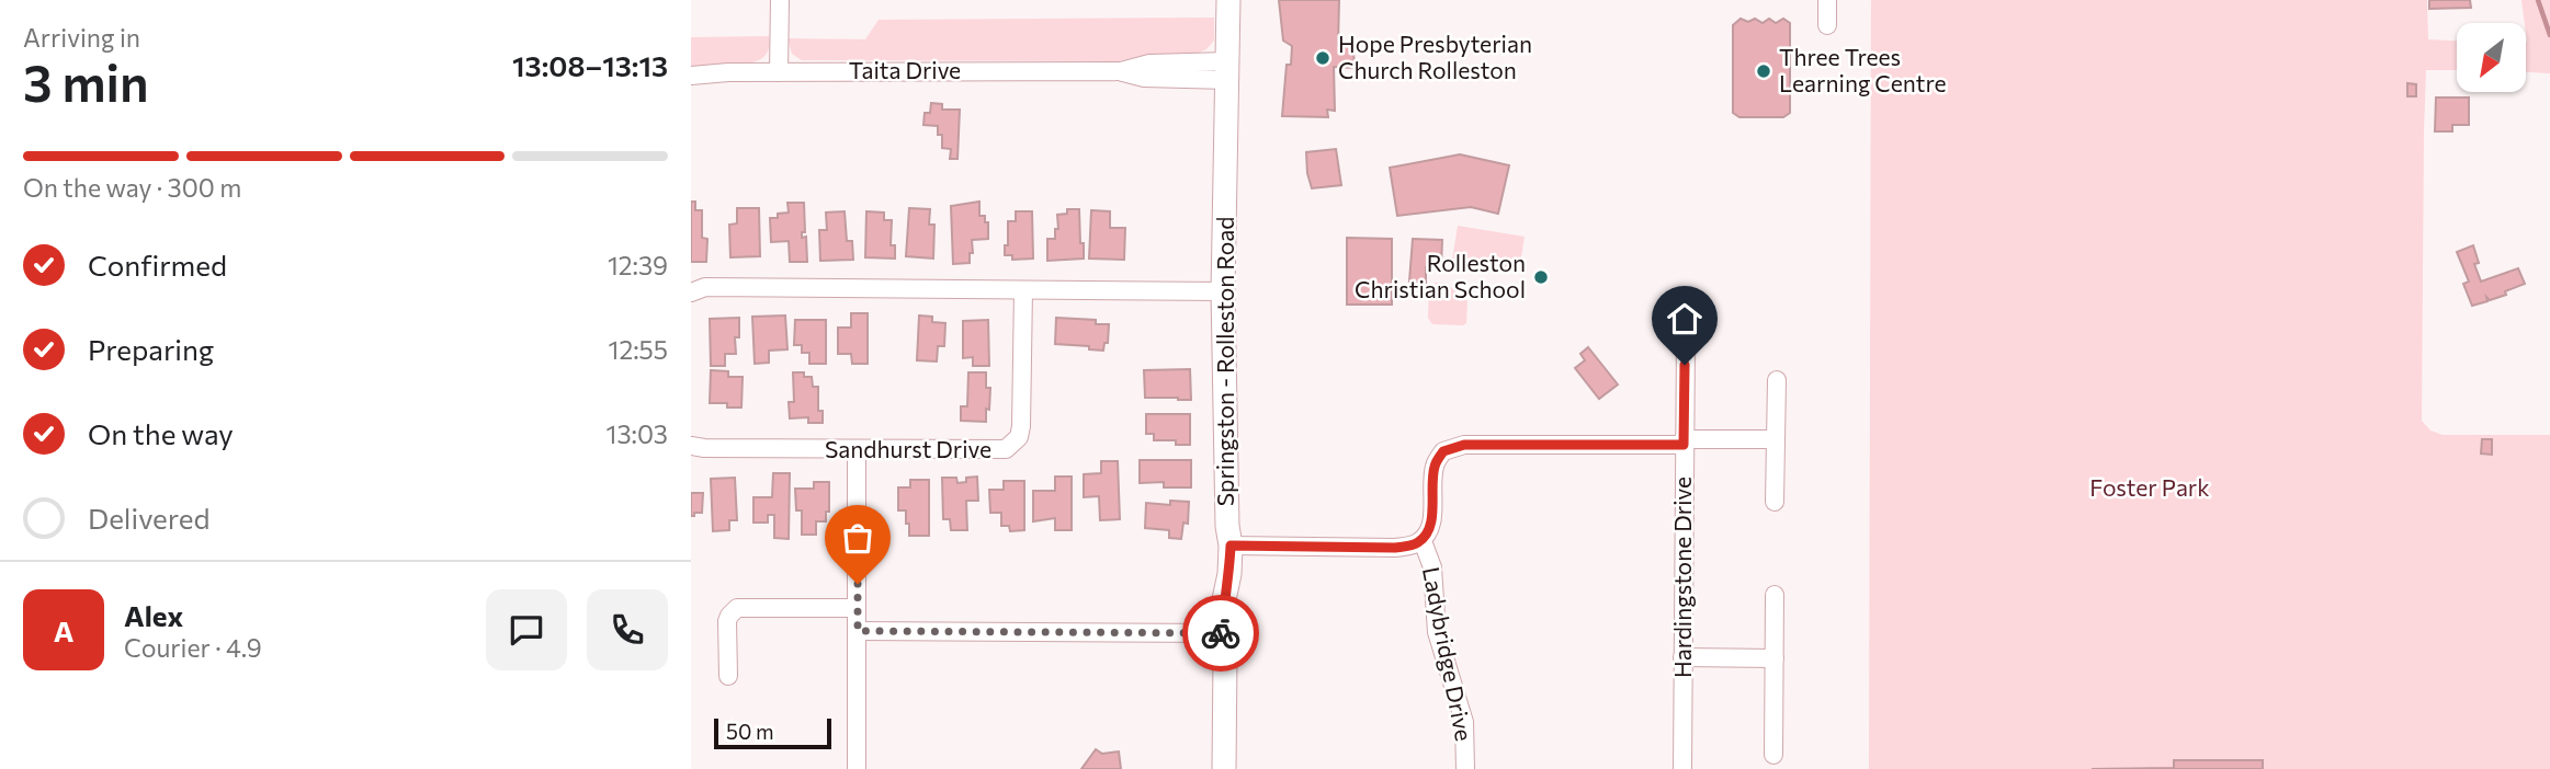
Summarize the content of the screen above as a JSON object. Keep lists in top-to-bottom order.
{
  "streets": {
    "main road": ["Springston - Rolleston Road"],
    "street": [
      "Taita Drive",
      "Sandhurst Drive",
      "Hardingstone Drive",
      "Ladybridge Drive"
    ]
  },
  "crossings": [
    ["Taita Drive", "Springston - Rolleston Road"]
  ],
  "parks": ["Foster Park"],
  "places": ["Hope Presbyterian Church Rolleston", "Three Trees Learning Centre", "Rolleston Christian School"],
  "scale_bar": "50 m",
  "north": "bottom left",
  "page": {
    "heading": ["3 min", "Arriving in", "13:08–13:13"],
    "panel": ["Alex", "Courier · 4.9"],
    "bar": "On the way · 300 m",
    "list": [
      ["Confirmed", "12:39"],
      ["Preparing", "12:55"],
      ["On the way", "13:03"],
      "Delivered"
    ],
    "round": "A",
    "scale": "50 m"
  }
}
